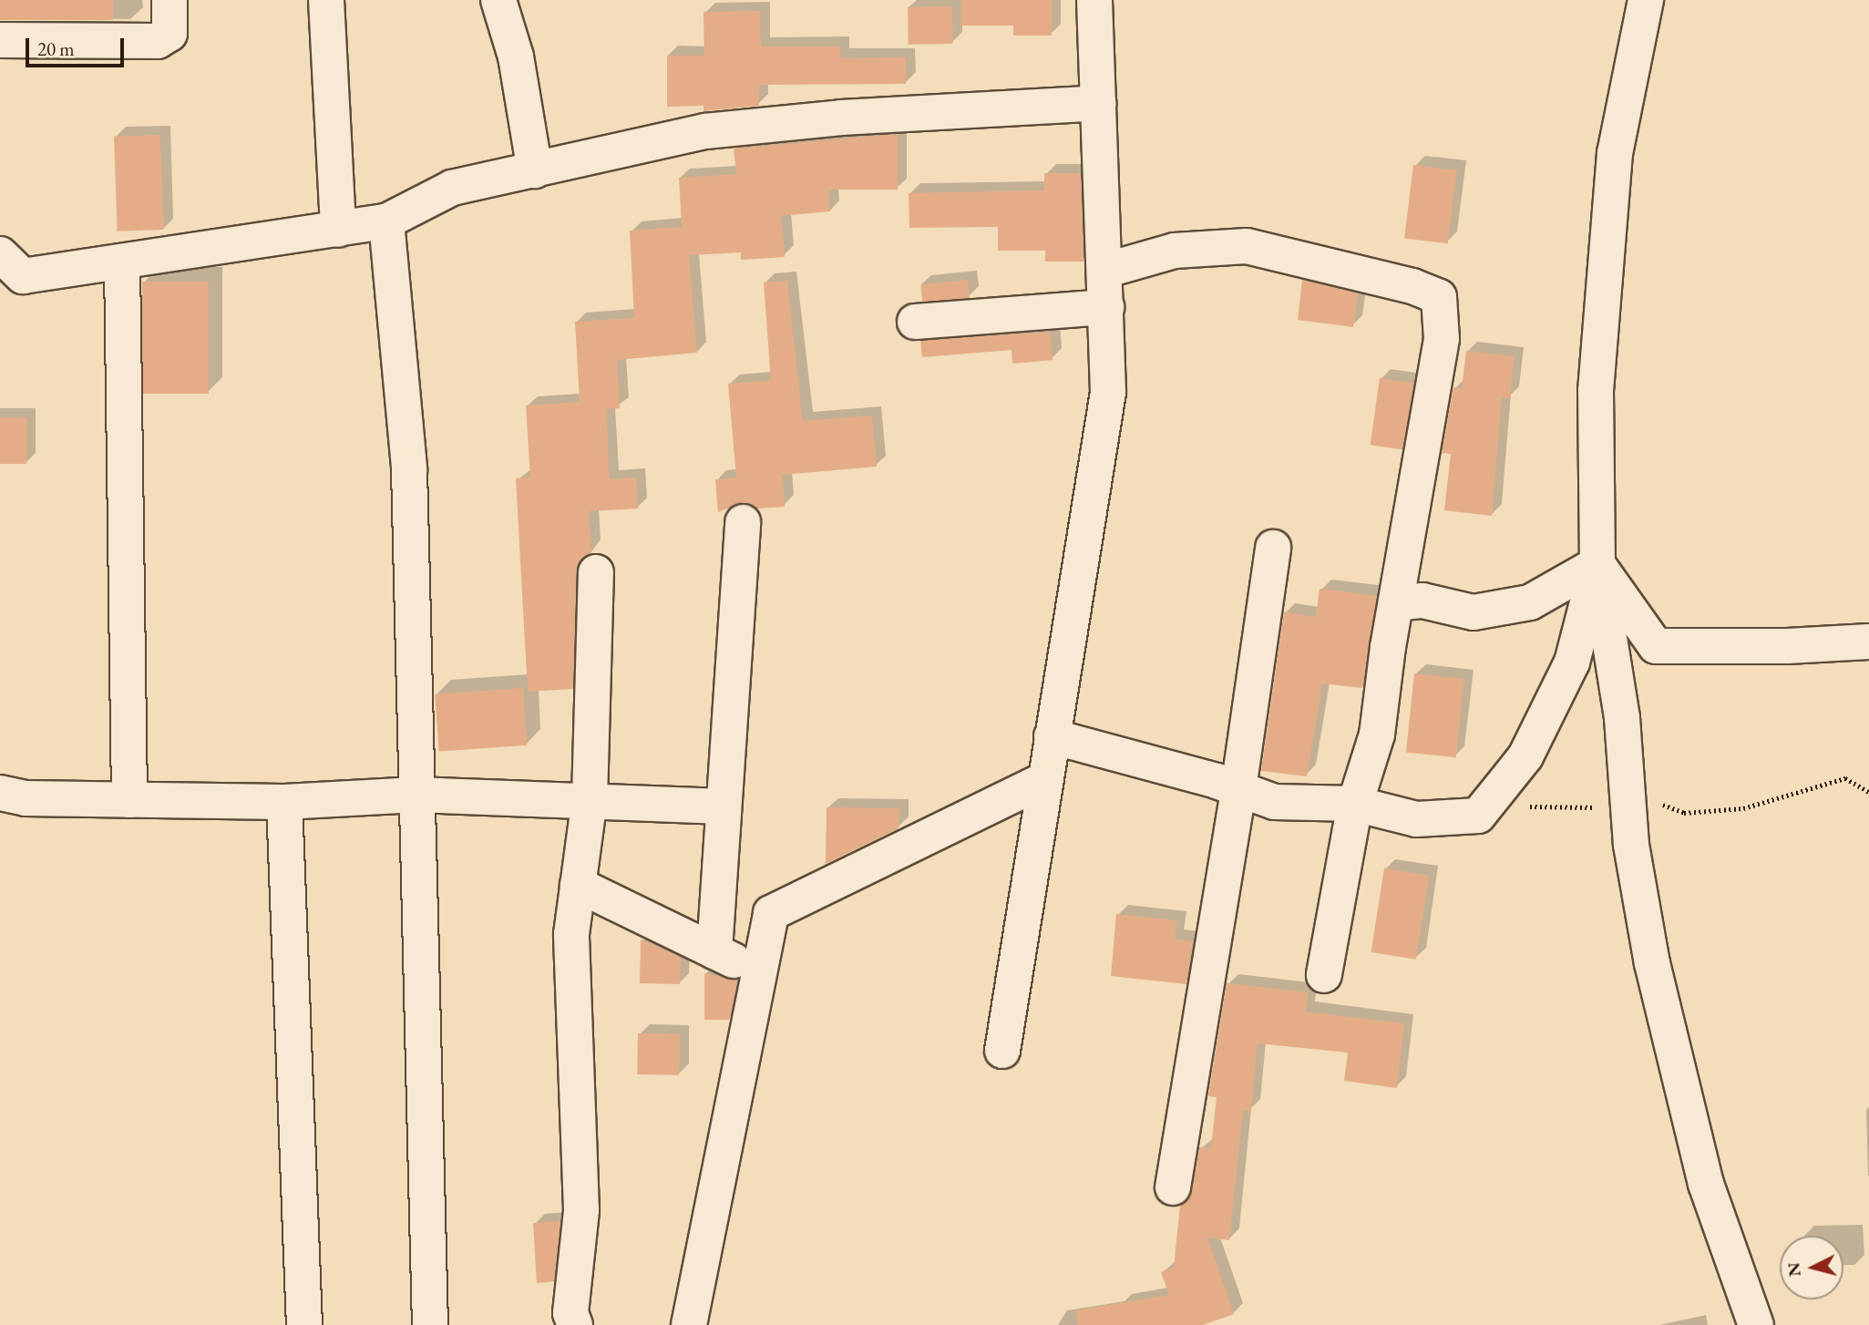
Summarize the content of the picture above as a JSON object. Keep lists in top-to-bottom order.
{
  "scale_bar": "20 m",
  "north": "left"
}
